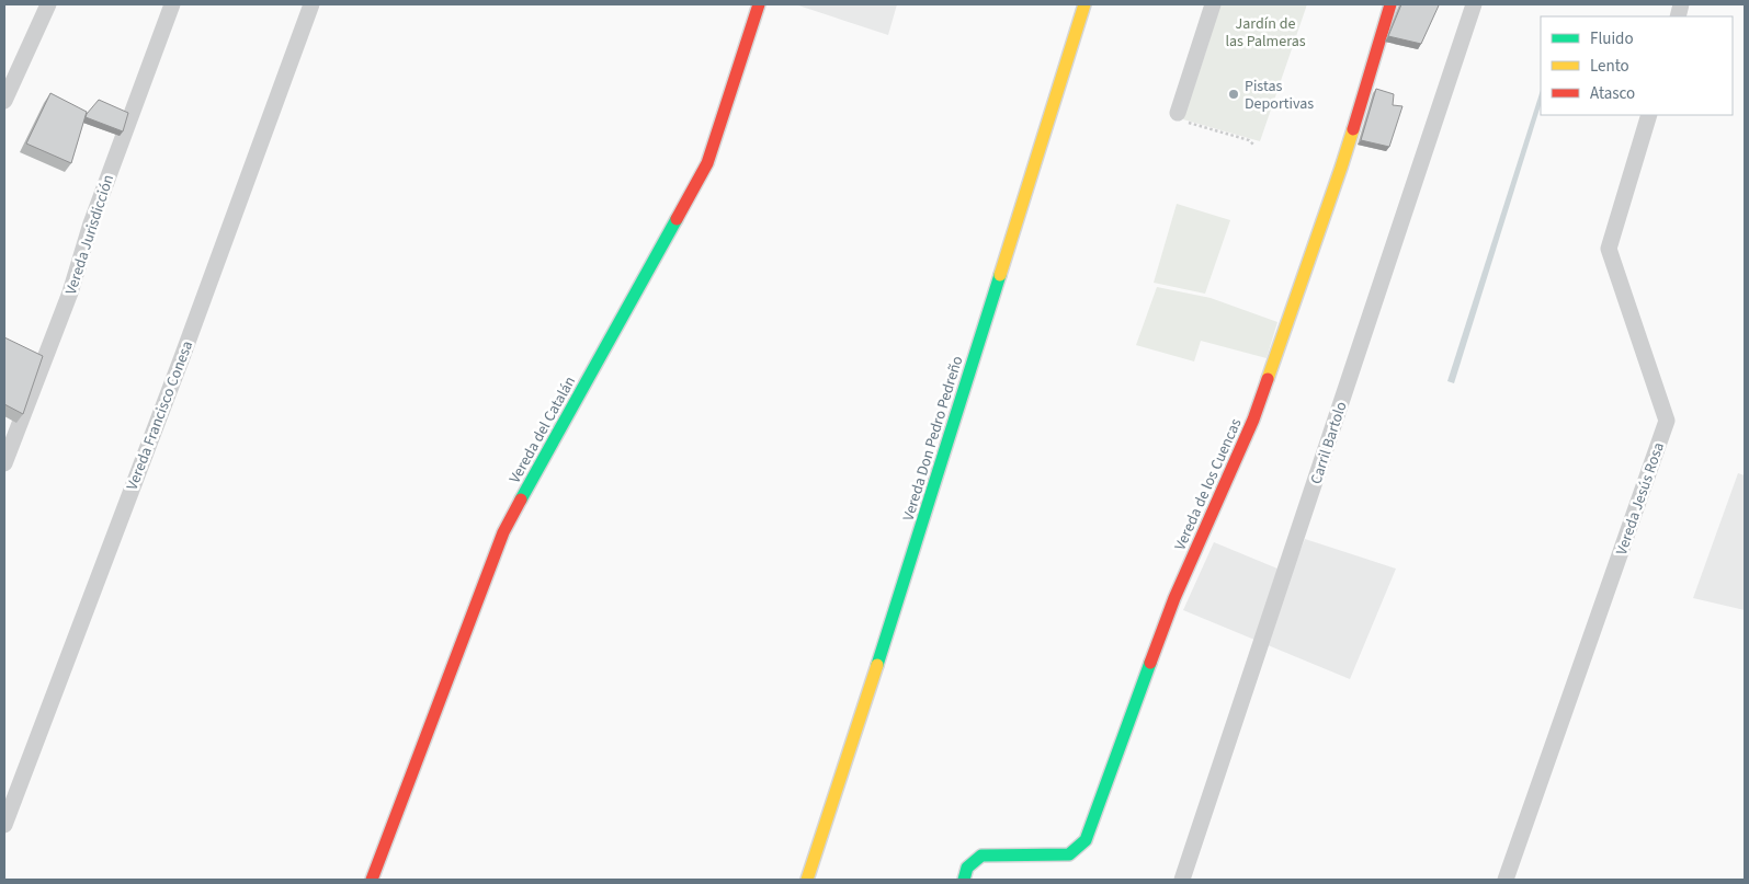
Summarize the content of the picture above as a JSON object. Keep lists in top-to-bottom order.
{
  "streets": {
    "street": [
      "Vereda Jurisdicción",
      "Vereda Francisco Conesa",
      "Vereda del Catalán",
      "Vereda Don Pedro Pedreño",
      "Carril Bartolo",
      "Vereda de los Cuencas",
      "Vereda Jesús Rosa"
    ]
  },
  "parks": ["Jardín de las Palmeras"],
  "places": ["Pistas Deportivas"],
  "legend": ["Fluido", "Lento", "Atasco"]
}
